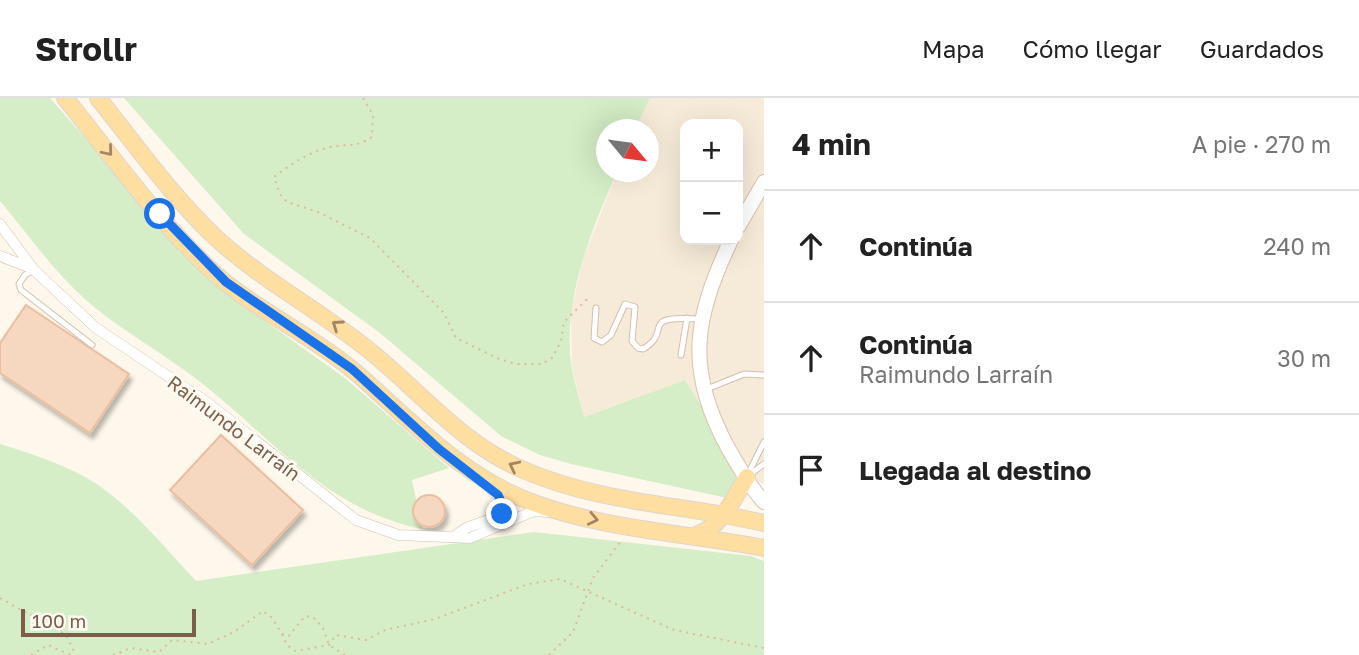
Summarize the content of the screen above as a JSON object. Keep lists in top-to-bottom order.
{
  "streets": {
    "street": ["Raimundo Larraín"]
  },
  "scale_bar": "100 m",
  "north": "bottom right",
  "page": {
    "header": "Strollr",
    "nav": ["Mapa", "Cómo llegar", "Guardados"],
    "heading": ["4 min", "A pie · 270 m"],
    "map_buttons": ["+", "−"],
    "list": [
      ["Continúa", "240 m"],
      ["Continúa", "Raimundo Larraín", "30 m"],
      "Llegada al destino"
    ],
    "scale": "100 m"
  }
}
